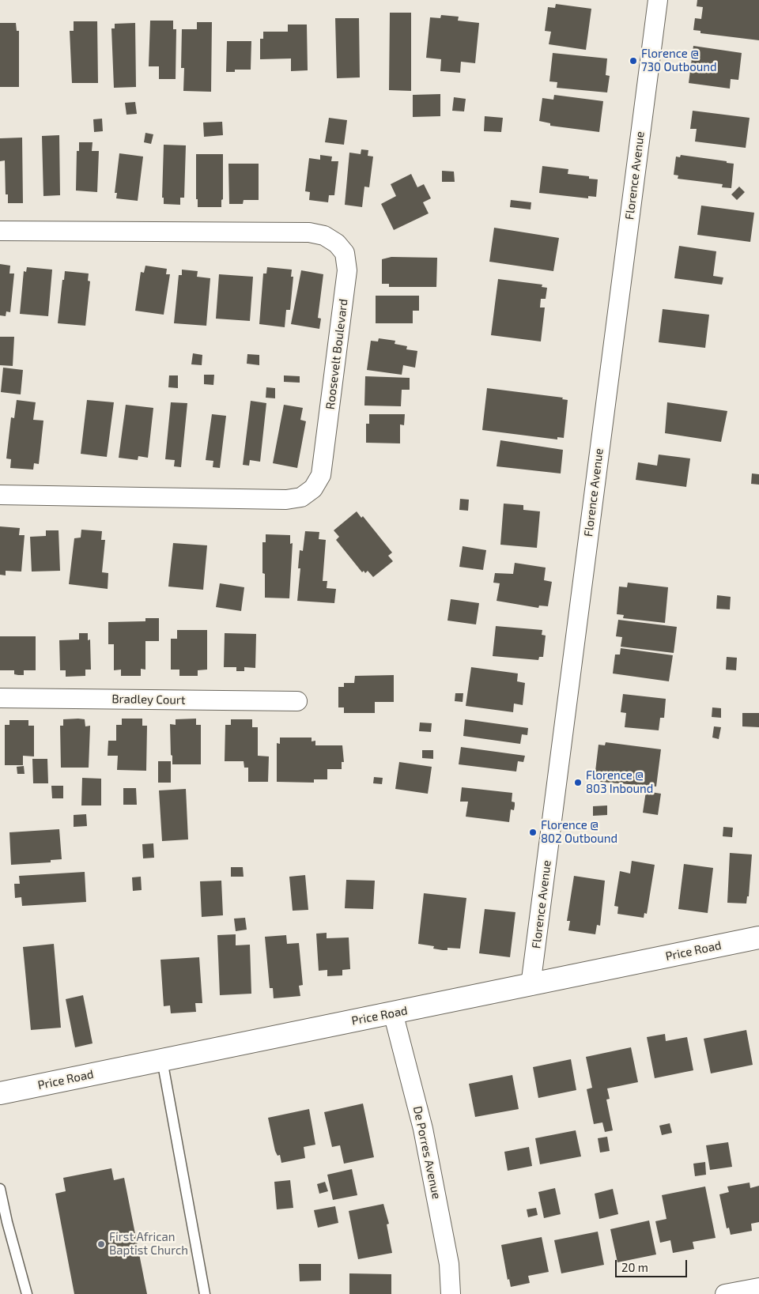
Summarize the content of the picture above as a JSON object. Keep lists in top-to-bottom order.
{
  "streets": {
    "street": [
      "Florence Avenue",
      "Roosevelt Boulevard",
      "Bradley Court",
      "Price Road",
      "De Porres Avenue"
    ]
  },
  "crossings": [
    ["Florence Avenue", "Price Road"],
    ["Price Road", "De Porres Avenue"]
  ],
  "places": [
    "Florence @ 730 Outbound",
    "Florence @ 803 Inbound",
    "Florence @ 802 Outbound",
    "First African Baptist Church"
  ],
  "scale_bar": "20 m"
}
